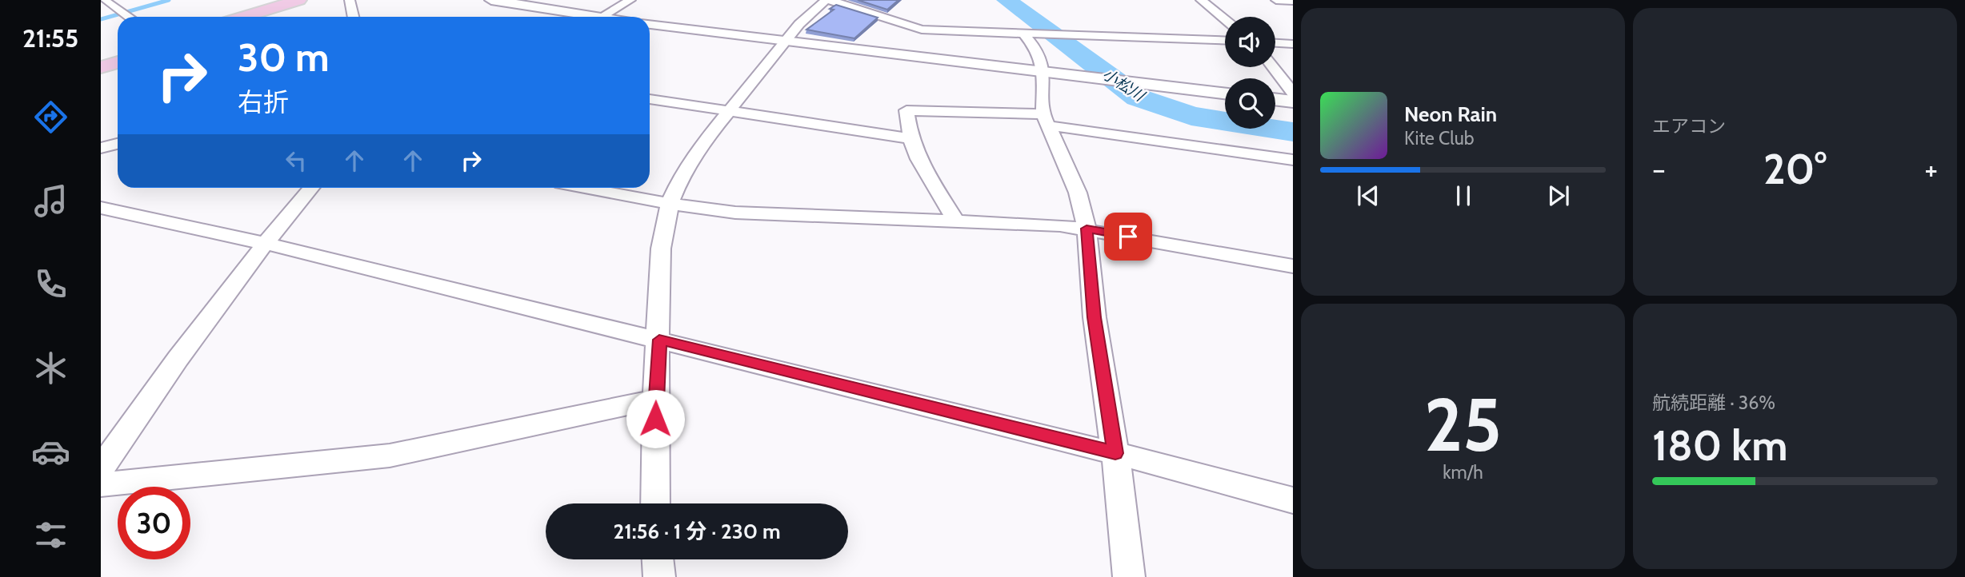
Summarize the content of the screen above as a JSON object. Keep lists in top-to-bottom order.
{
  "water": ["小松川"],
  "page": {
    "tabs": "21:55",
    "tile": [
      "エアコン",
      ["25", "km/h"],
      ["航続距離 · 36%", "180 km"]
    ],
    "turn": ["30 m", "右折"],
    "song": ["Neon Rain", "Kite Club"],
    "heat": ["−", "20°", "+"],
    "limit": "30",
    "trip": "21:56 · 1 分 · 230 m"
  }
}
